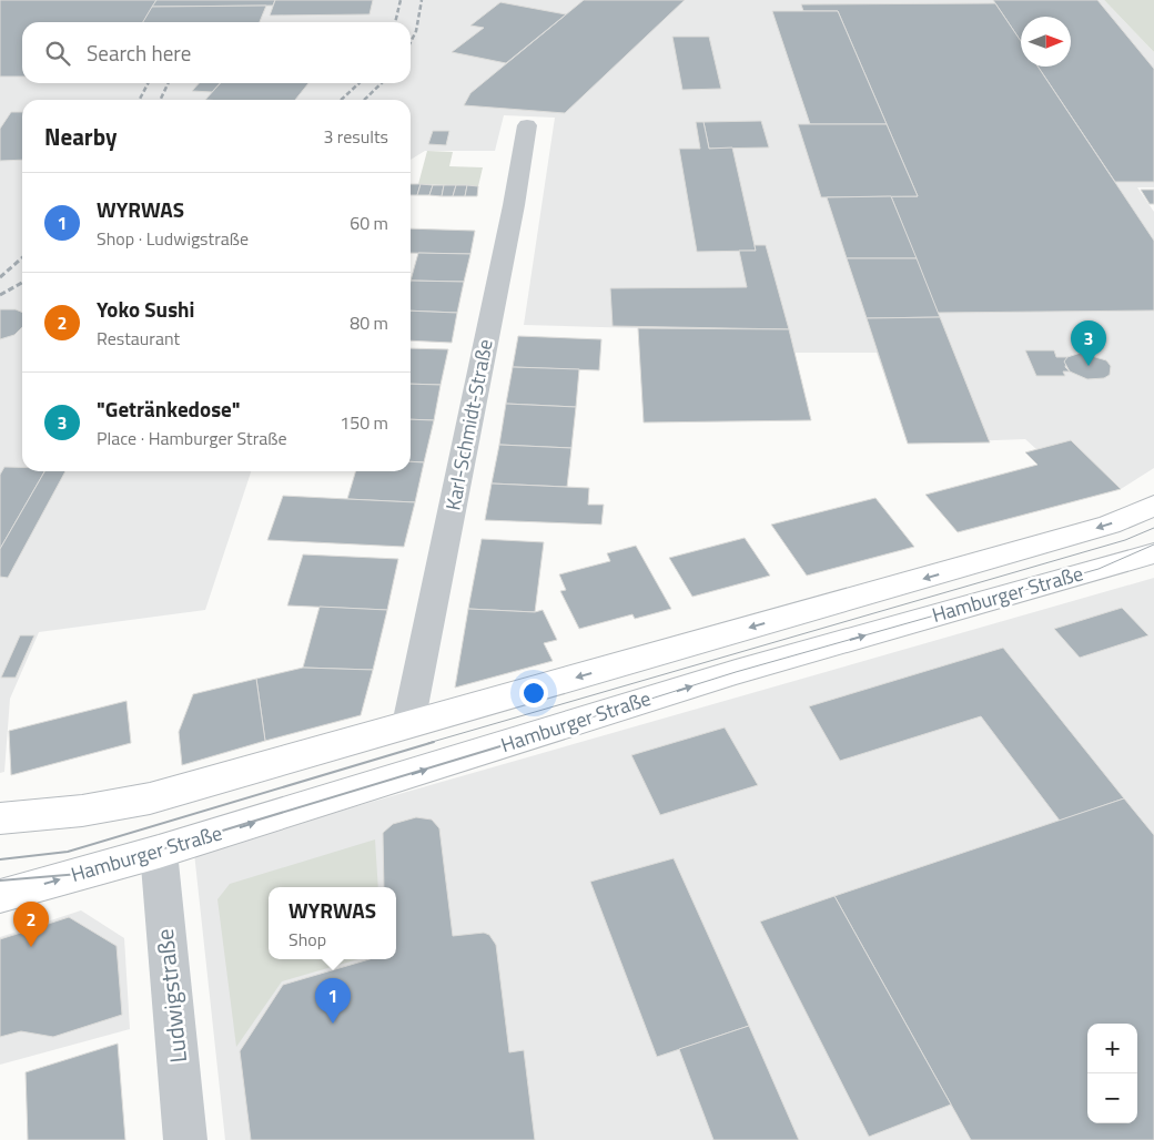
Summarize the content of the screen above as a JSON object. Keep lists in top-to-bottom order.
{
  "streets": {
    "main road": ["Hamburger Straße"],
    "street": ["Karl-Schmidt-Straße", "Ludwigstraße"]
  },
  "crossings": [
    ["Karl-Schmidt-Straße", "Hamburger Straße"],
    ["Hamburger Straße", "Ludwigstraße"]
  ],
  "north": "right",
  "page": {
    "search": "Search here",
    "heading": ["Nearby", "3 results"],
    "list": [
      {
        "mark": "1",
        "name": "WYRWAS",
        "note": "Shop · Ludwigstraße",
        "value": "60 m"
      },
      {
        "mark": "2",
        "name": "Yoko Sushi",
        "note": "Restaurant",
        "value": "80 m"
      },
      {
        "mark": "3",
        "name": "\"Getränkedose\"",
        "note": "Place · Hamburger Straße",
        "value": "150 m"
      }
    ],
    "pins": ["3", "2", "1"],
    "popup": ["WYRWAS", "Shop"],
    "map_buttons": ["+", "−"]
  }
}
